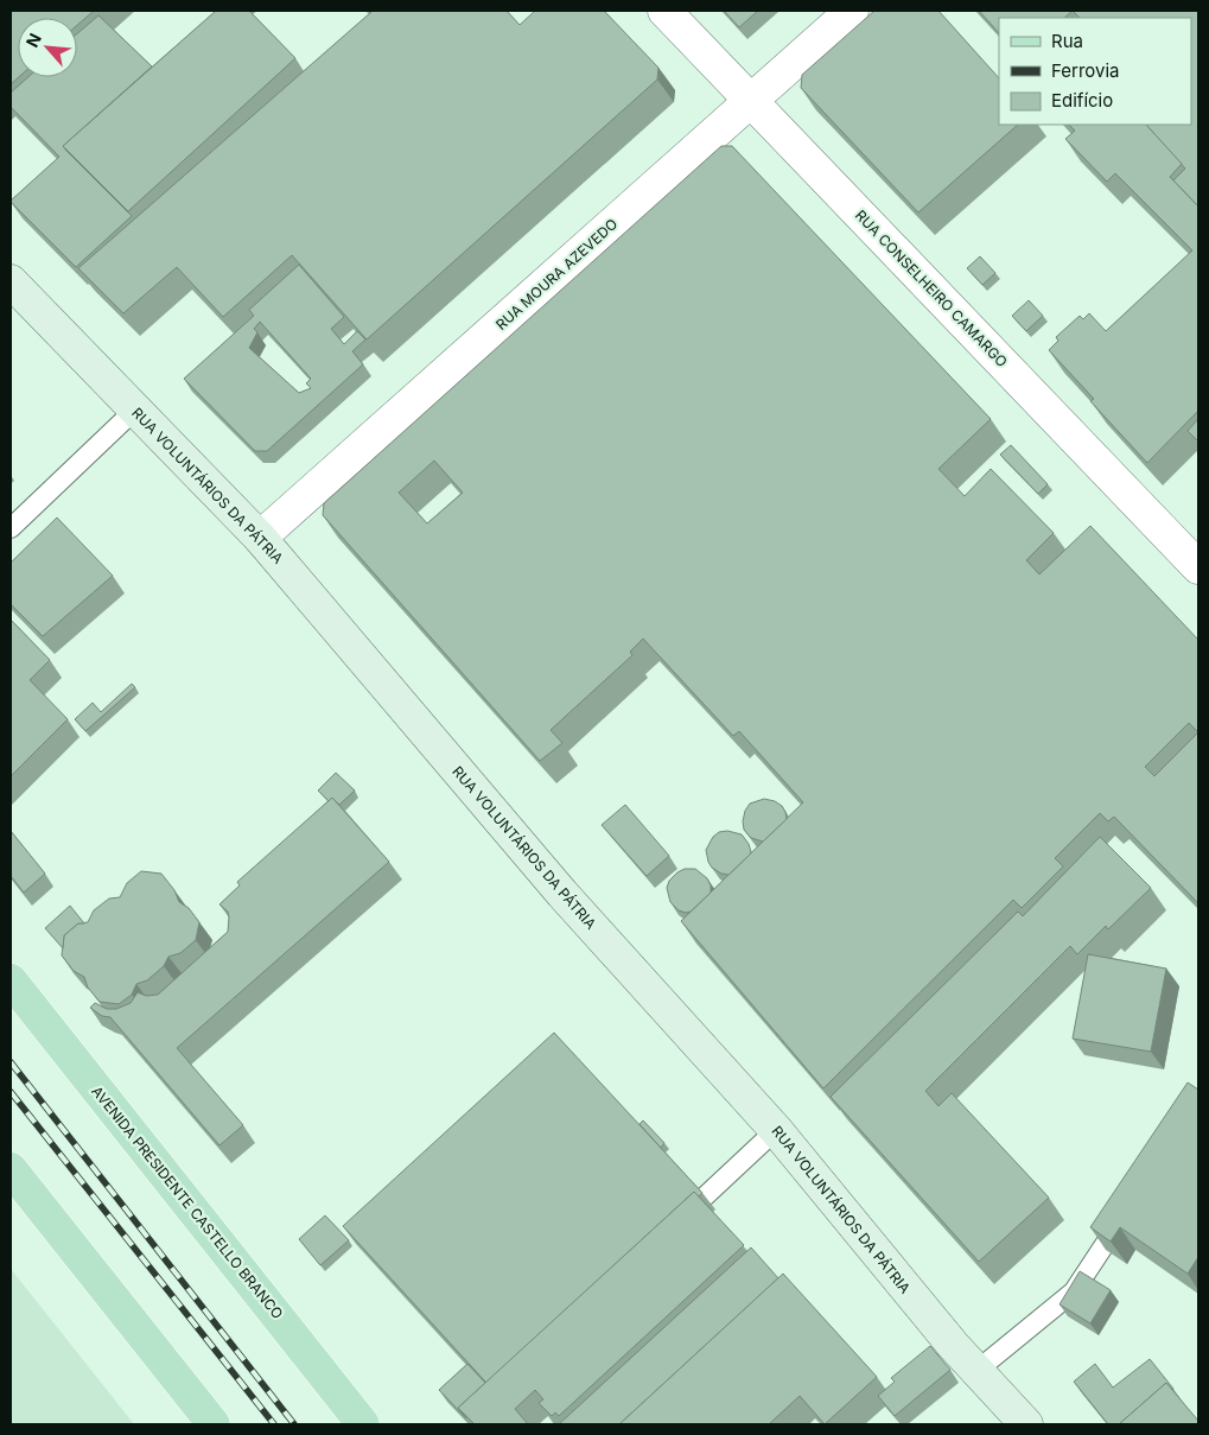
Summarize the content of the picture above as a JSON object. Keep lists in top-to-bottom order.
{
  "streets": {
    "main road": ["RUA VOLUNTÁRIOS DA PÁTRIA", "AVENIDA PRESIDENTE CASTELLO BRANCO"],
    "street": ["RUA MOURA AZEVEDO", "RUA CONSELHEIRO CAMARGO"]
  },
  "crossings": [
    ["RUA MOURA AZEVEDO", "RUA CONSELHEIRO CAMARGO"],
    ["RUA MOURA AZEVEDO", "RUA VOLUNTÁRIOS DA PÁTRIA"]
  ],
  "legend": ["Rua", "Ferrovia", "Edifício"],
  "north": "top left"
}
